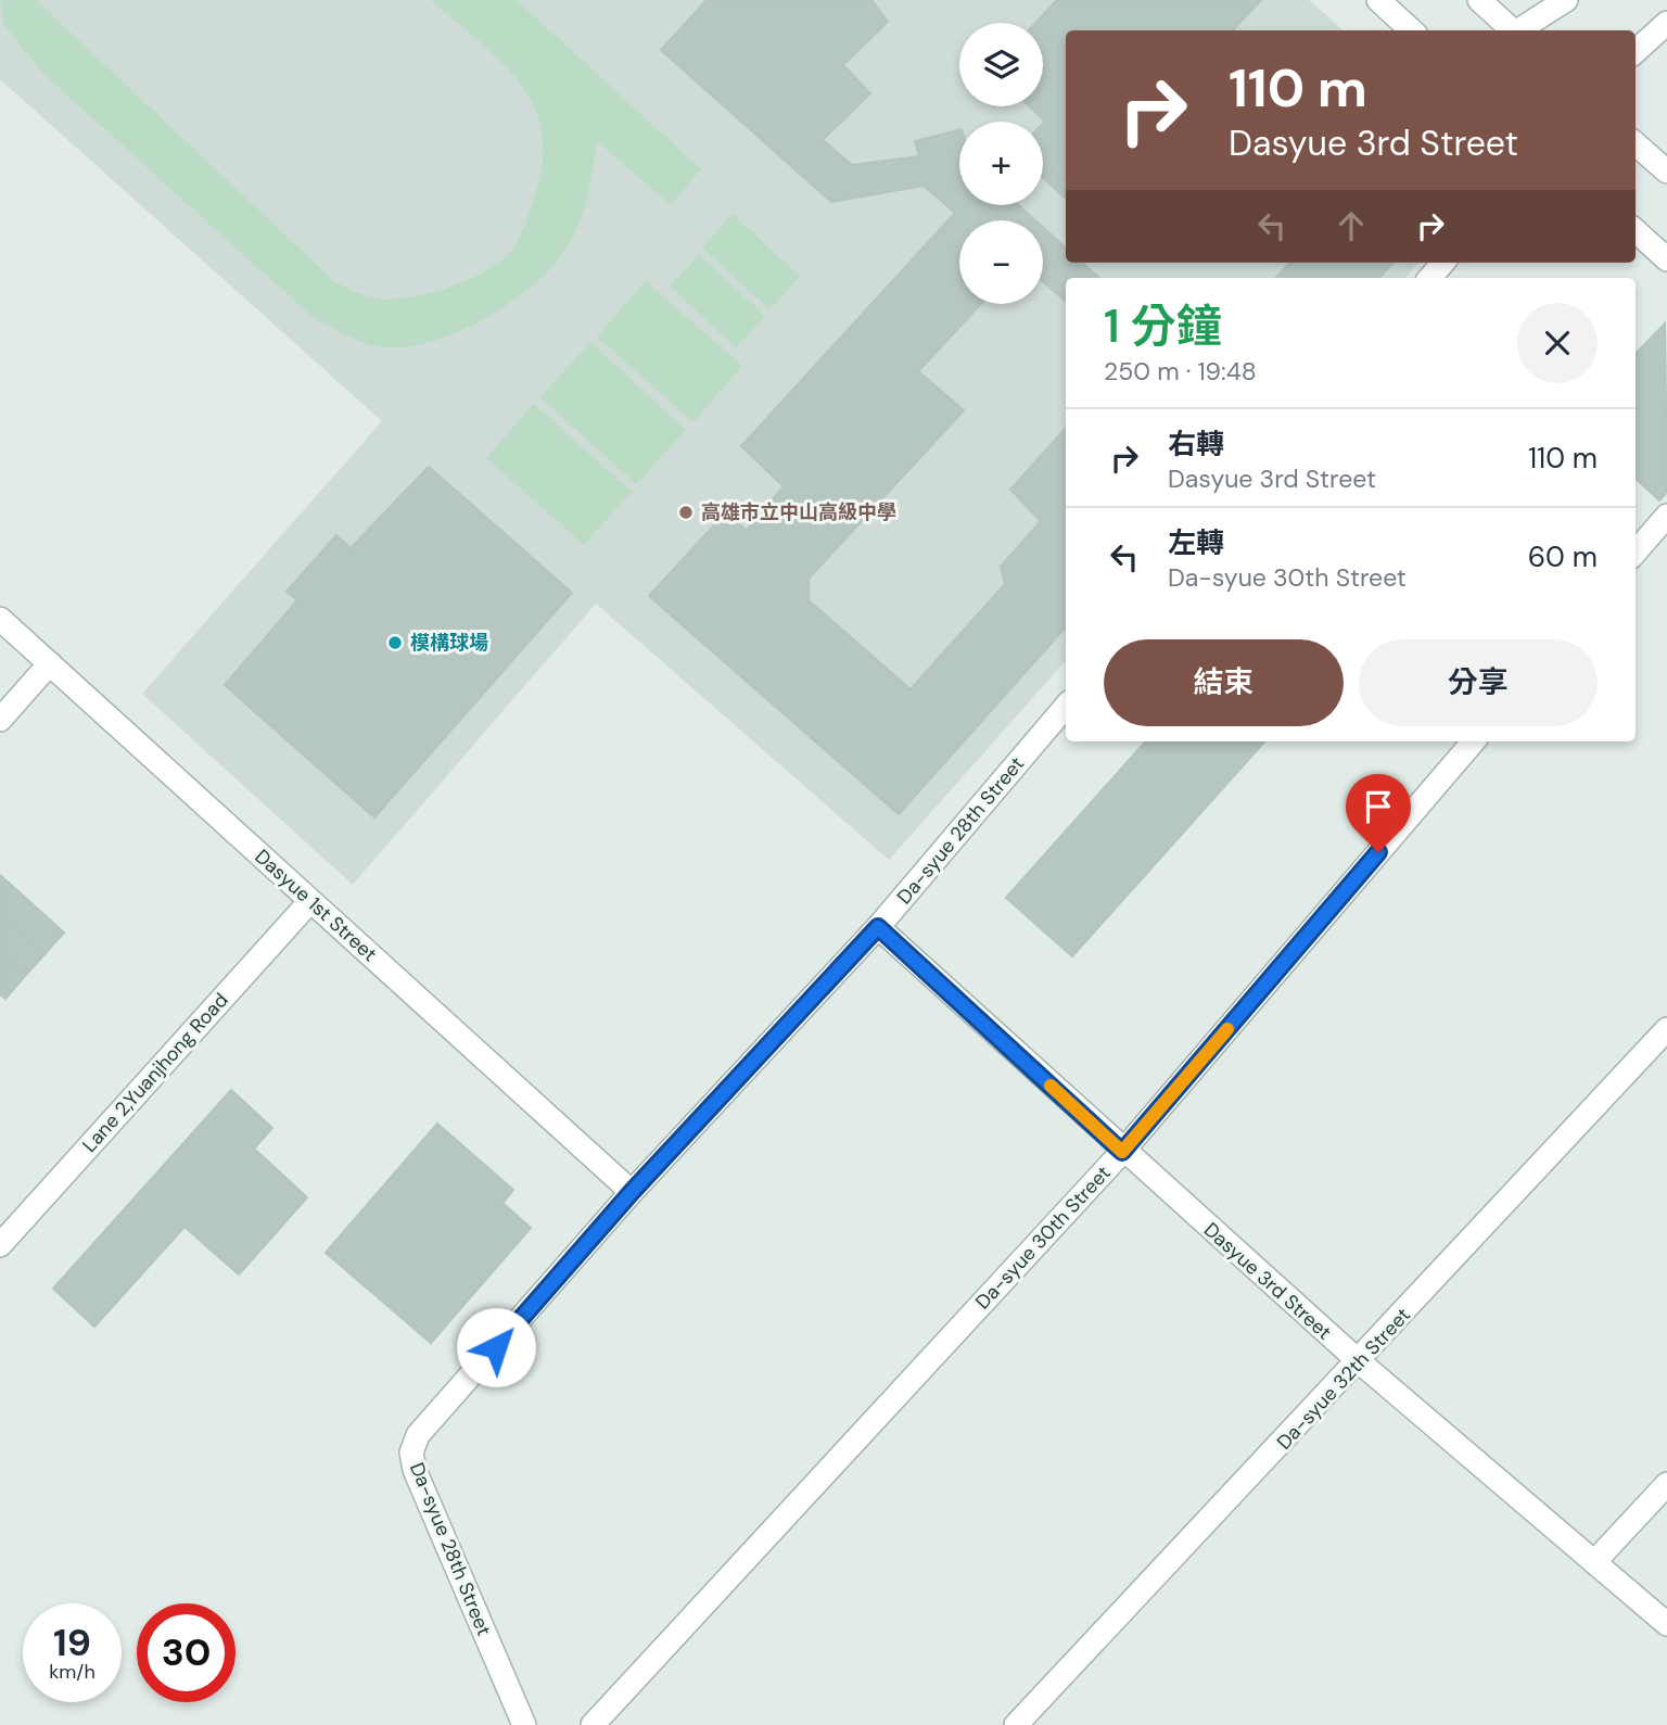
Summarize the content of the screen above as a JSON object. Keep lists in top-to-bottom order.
{
  "streets": {
    "street": [
      "Da-syue 28th Street",
      "Dasyue 1st Street",
      "Lane 2,Yuanjhong Road",
      "Da-syue 30th Street",
      "Dasyue 3rd Street",
      "Da-syue 32th Street"
    ]
  },
  "crossings": [
    ["Da-syue 28th Street", "Dasyue 1st Street"],
    ["Da-syue 28th Street", "Dasyue 3rd Street"],
    ["Dasyue 1st Street", "Lane 2,Yuanjhong Road"],
    ["Da-syue 30th Street", "Dasyue 3rd Street"],
    ["Dasyue 3rd Street", "Da-syue 32th Street"]
  ],
  "places": ["高雄市立中山高級中學", "模構球場"],
  "page": {
    "map_buttons": ["+", "−"],
    "turn": ["110 m", "Dasyue 3rd Street"],
    "heading": ["1 分鐘", "250 m · 19:48"],
    "list": [
      {
        "name": "右轉",
        "note": "Dasyue 3rd Street",
        "value": "110 m"
      },
      {
        "name": "左轉",
        "note": "Da-syue 30th Street",
        "value": "60 m"
      }
    ],
    "buttons": ["結束", "分享"],
    "speed": "19 km/h",
    "limit": "30"
  }
}
